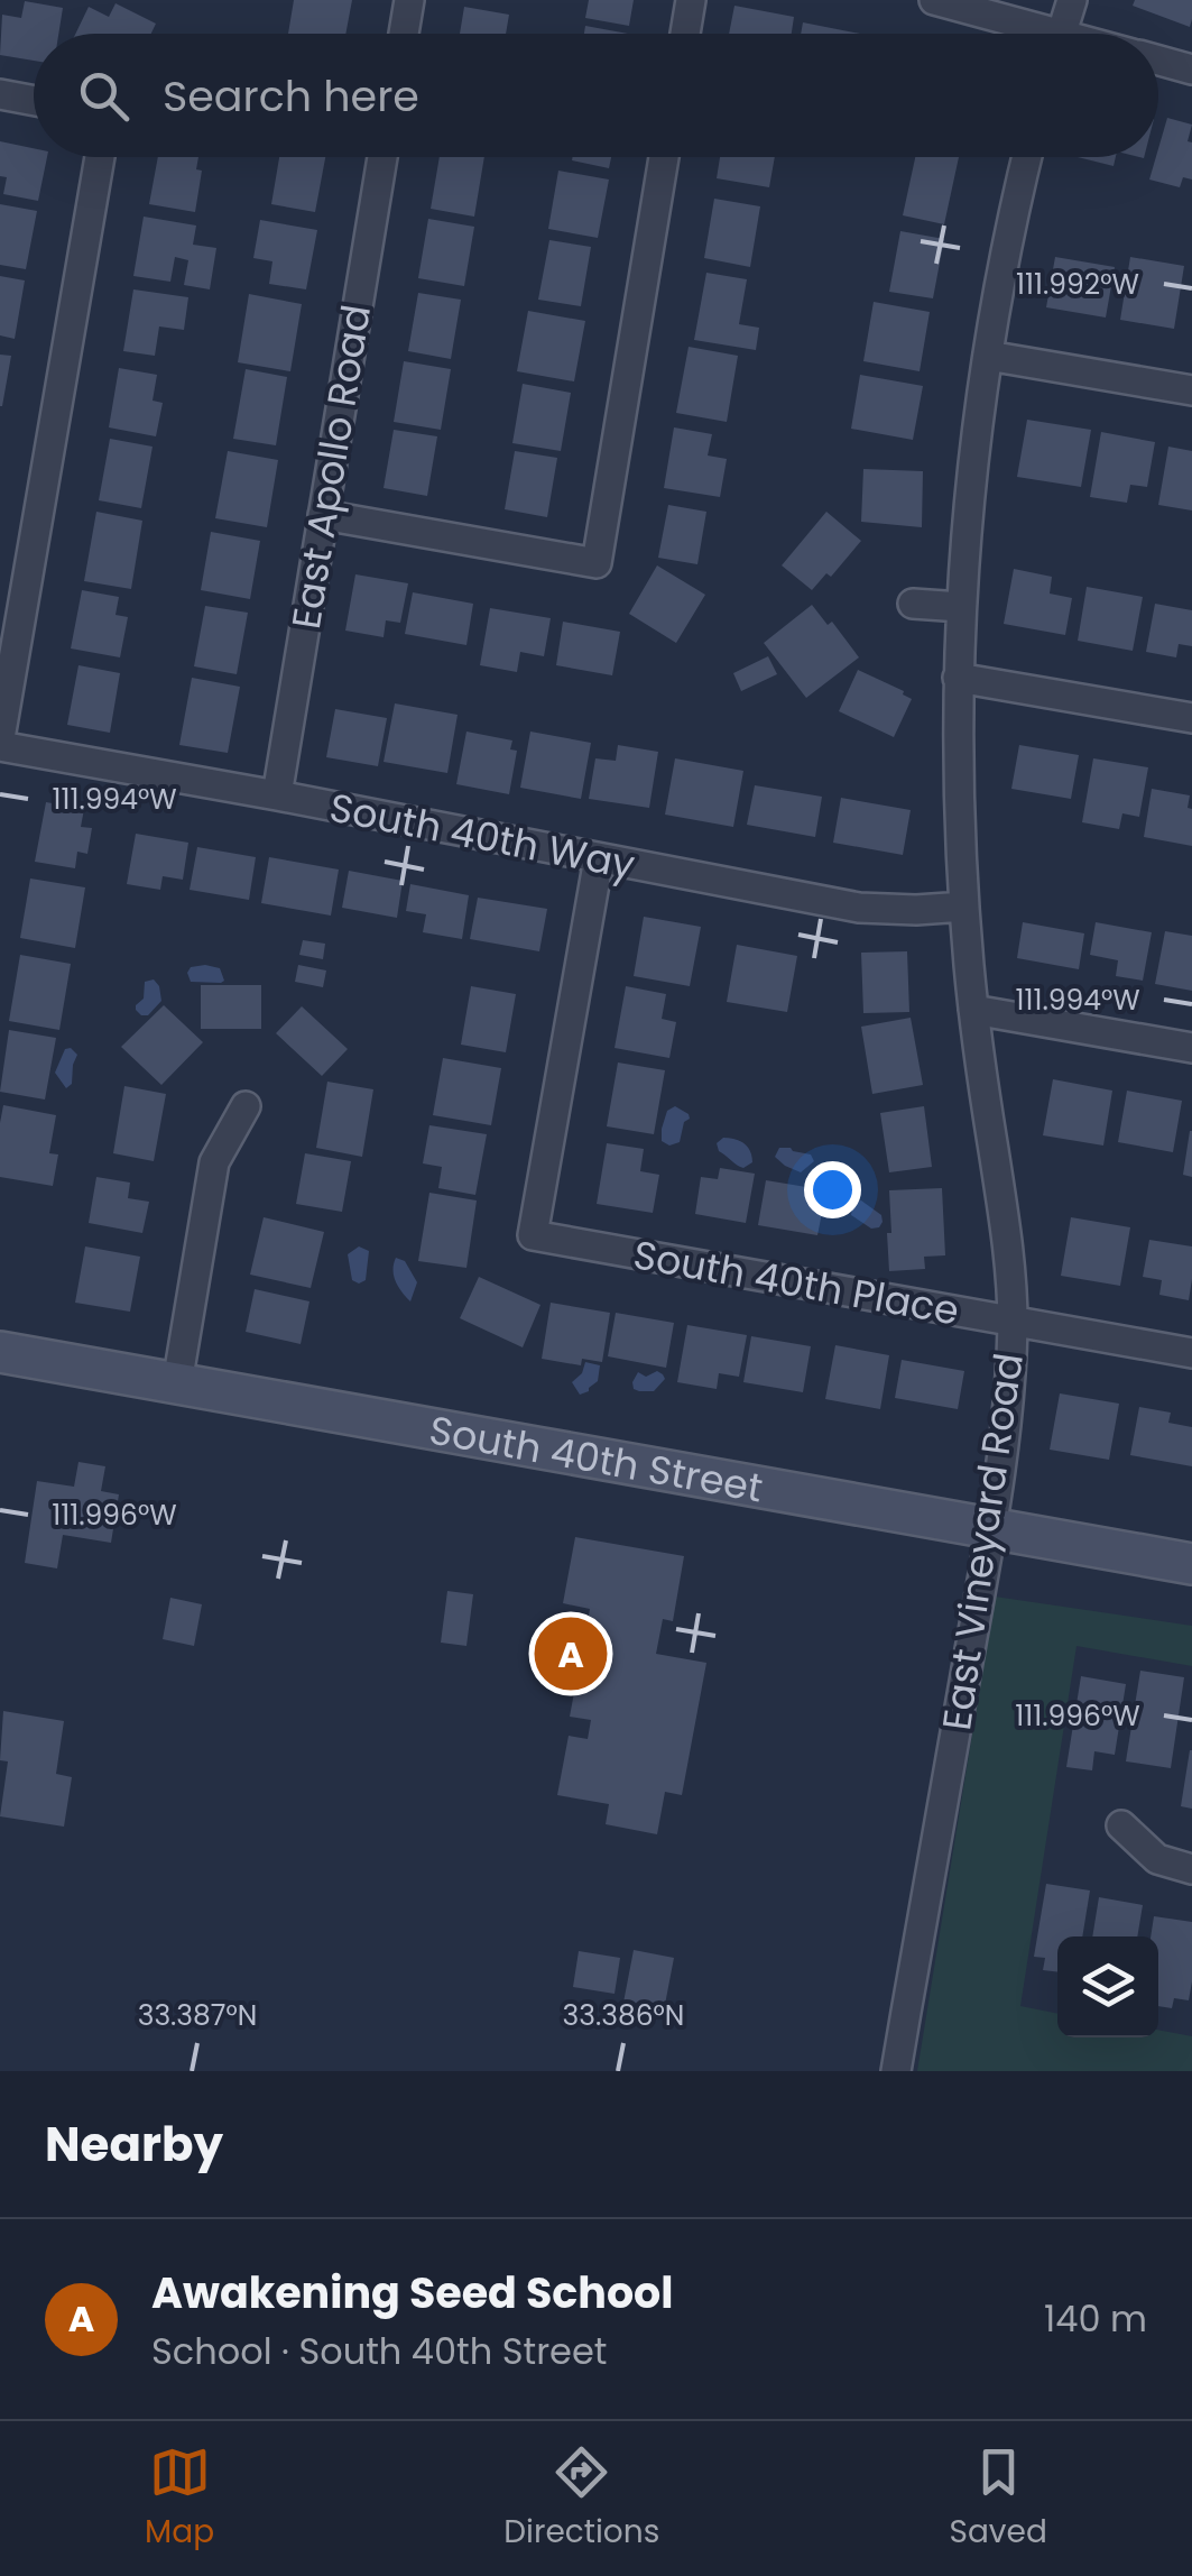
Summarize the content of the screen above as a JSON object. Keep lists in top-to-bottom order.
{
  "streets": {
    "main road": ["South 40th Street"],
    "street": [
      "East Apollo Road",
      "South 40th Way",
      "South 40th Place",
      "East Vineyard Road"
    ]
  },
  "crossings": [
    ["East Apollo Road", "South 40th Way"],
    ["South 40th Way", "South 40th Place"],
    ["South 40th Way", "East Vineyard Road"],
    ["South 40th Place", "East Vineyard Road"],
    ["South 40th Street", "East Vineyard Road"]
  ],
  "page": {
    "search": "Search here",
    "pins": "A",
    "heading": "Nearby",
    "list": [
      {
        "mark": "A",
        "name": "Awakening Seed School",
        "note": "School · South 40th Street",
        "value": "140 m"
      }
    ],
    "nav": ["Map", "Directions", "Saved"]
  },
  "coordinates": [
    "111.992°W",
    "111.994°W",
    "111.996°W",
    "33.387°N",
    "33.386°N"
  ]
}
